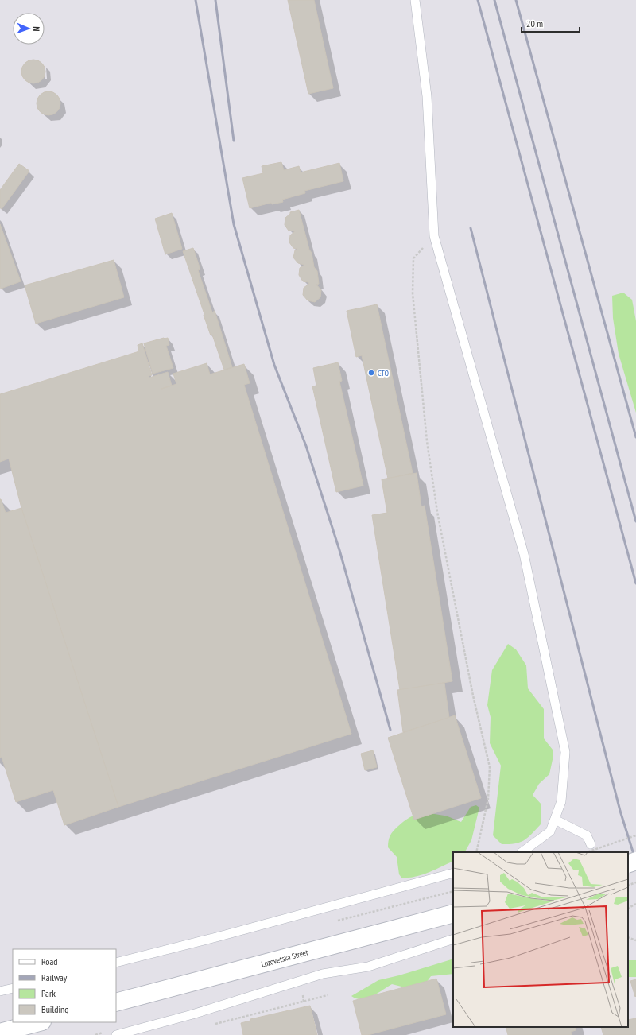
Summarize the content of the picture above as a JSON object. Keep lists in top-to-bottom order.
{
  "streets": {
    "street": ["Lozovetska Street"]
  },
  "places": ["СТО"],
  "legend": [
    "Road",
    "Railway",
    "Park",
    "Building"
  ],
  "scale_bar": "20 m",
  "north": "right"
}
